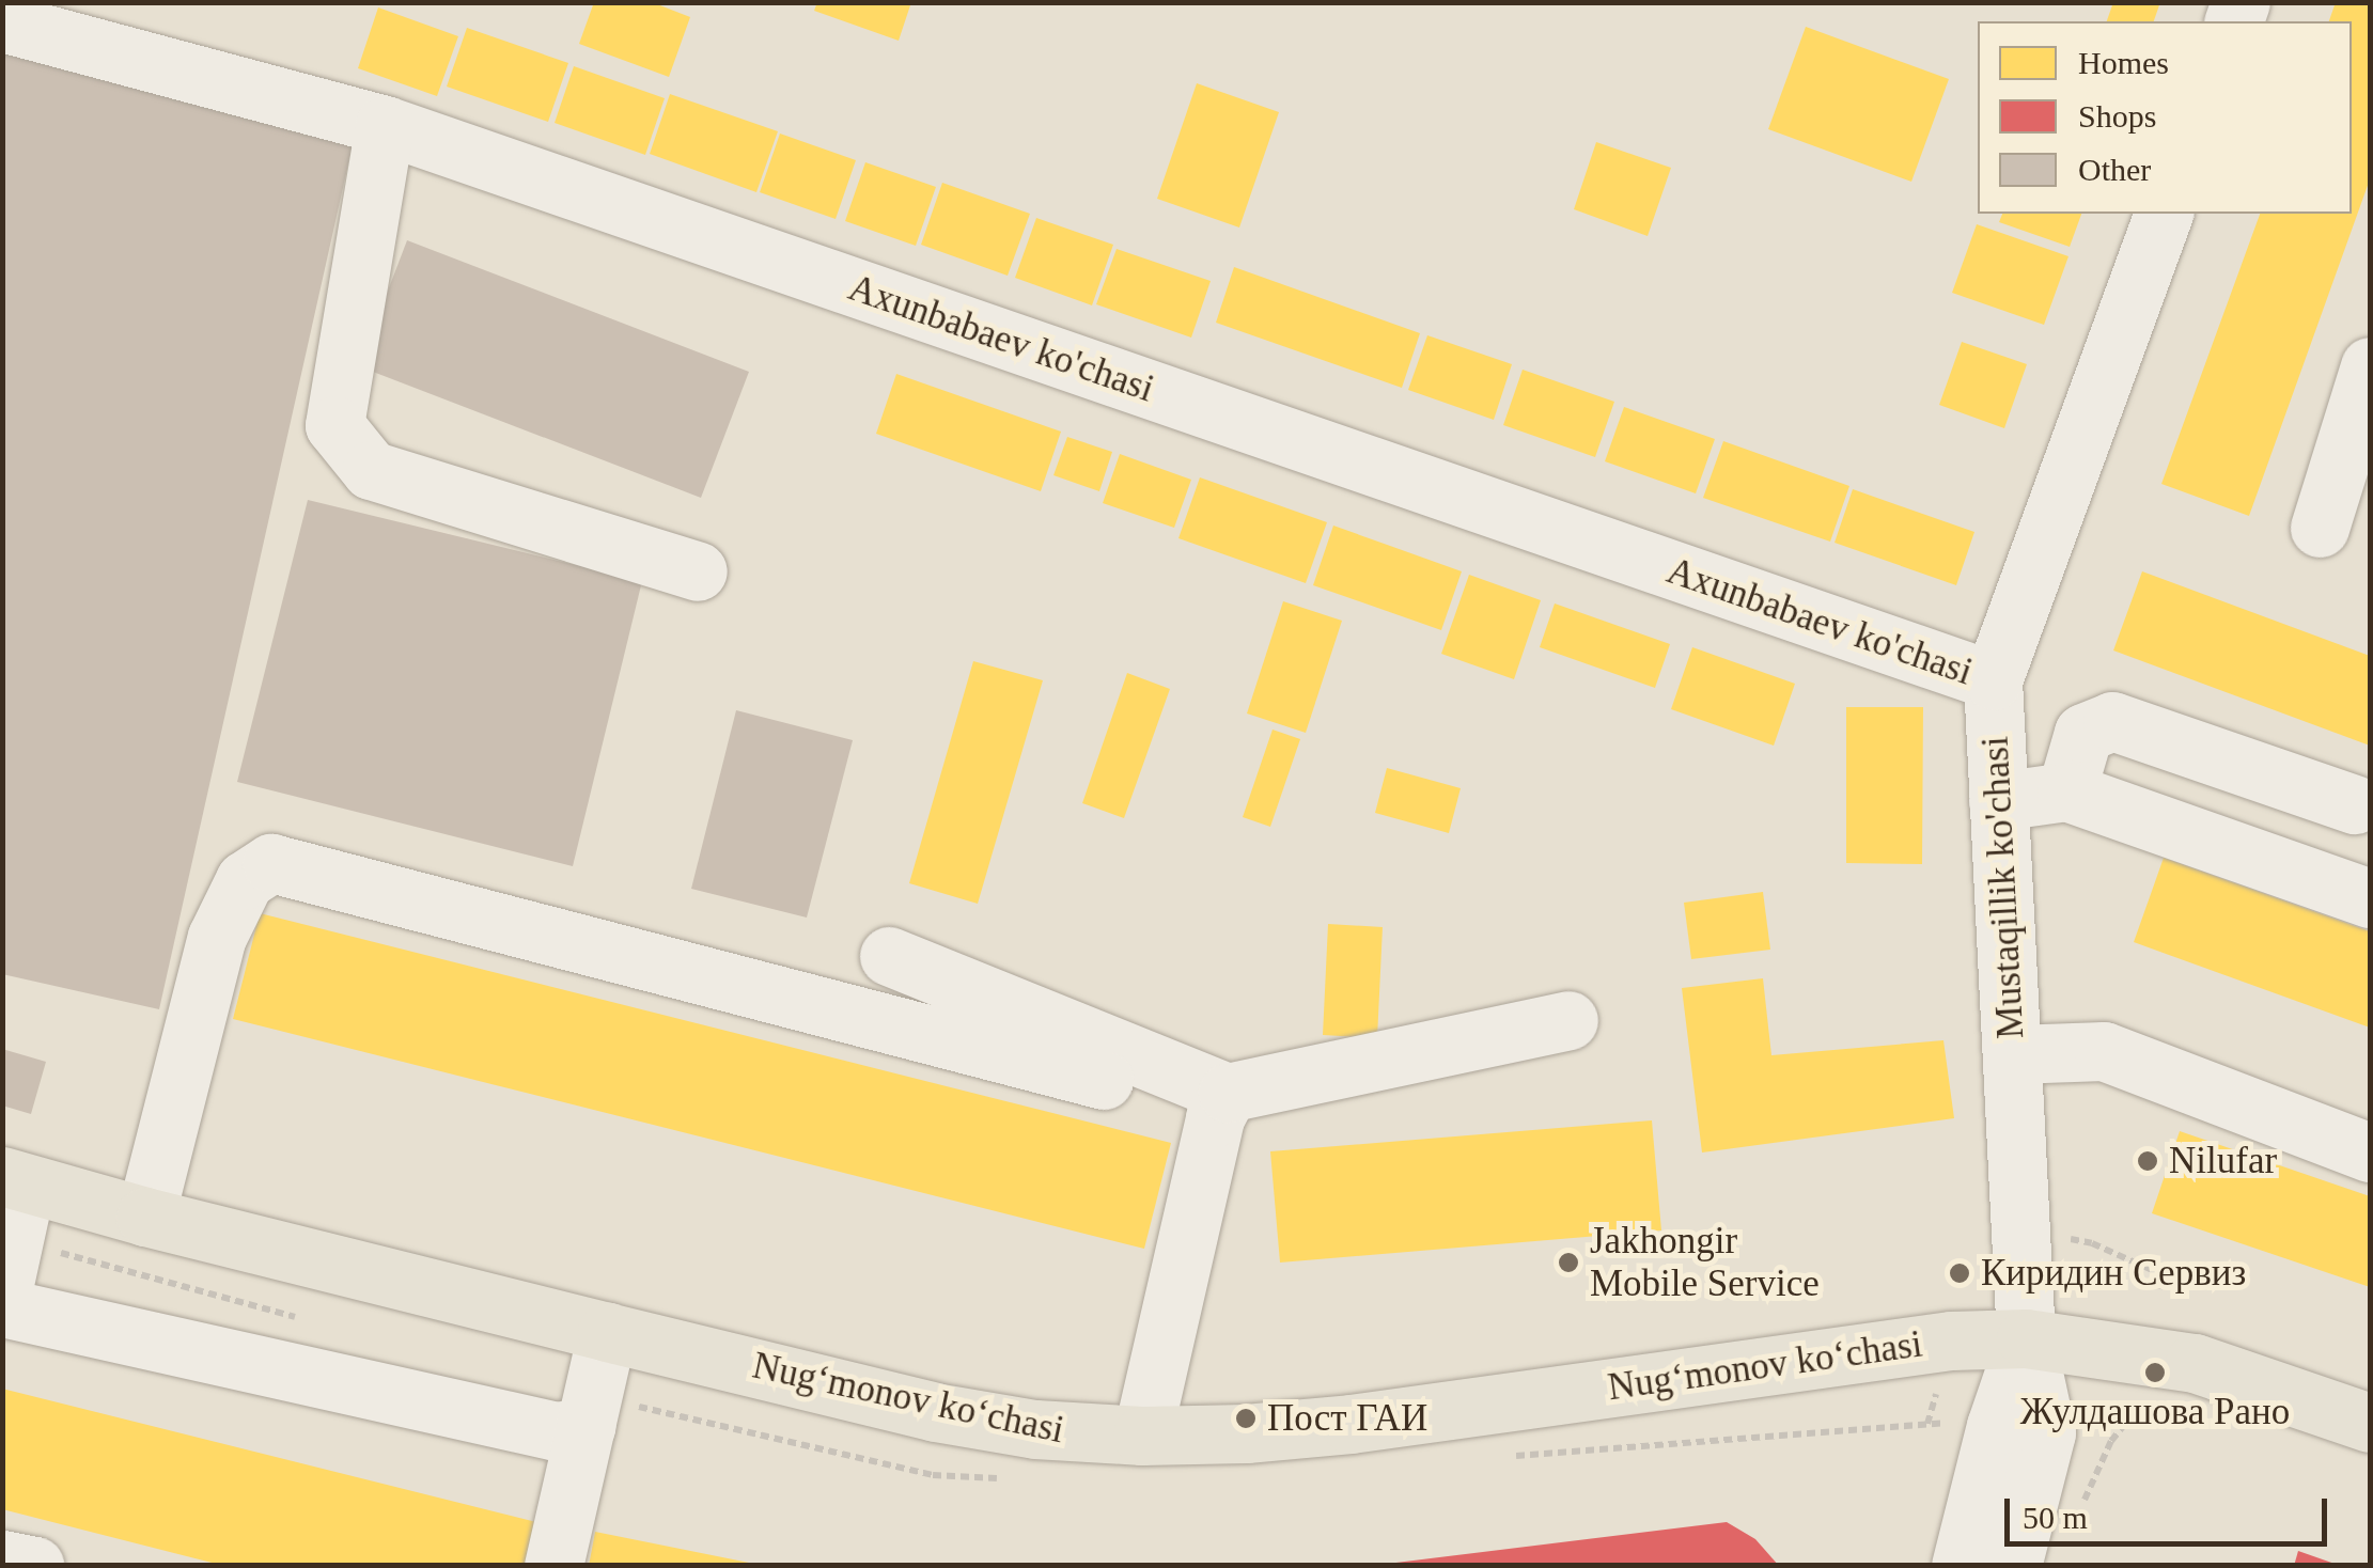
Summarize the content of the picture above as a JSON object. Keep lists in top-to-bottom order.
{
  "streets": {
    "main road": ["Nugʻmonov koʻchasi"],
    "street": ["Axunbabaev ko'chasi", "Mustaqillik ko'chasi"]
  },
  "crossings": [
    ["Axunbabaev ko'chasi", "Mustaqillik ko'chasi"],
    ["Mustaqillik ko'chasi", "Nugʻmonov koʻchasi"]
  ],
  "places": [
    "Nilufar",
    "Jakhongir Mobile Service",
    "Киридин Сервиз",
    "Жулдашова Рано",
    "Пост ГАИ"
  ],
  "legend": ["Homes", "Shops", "Other"],
  "scale_bar": "50 m"
}
